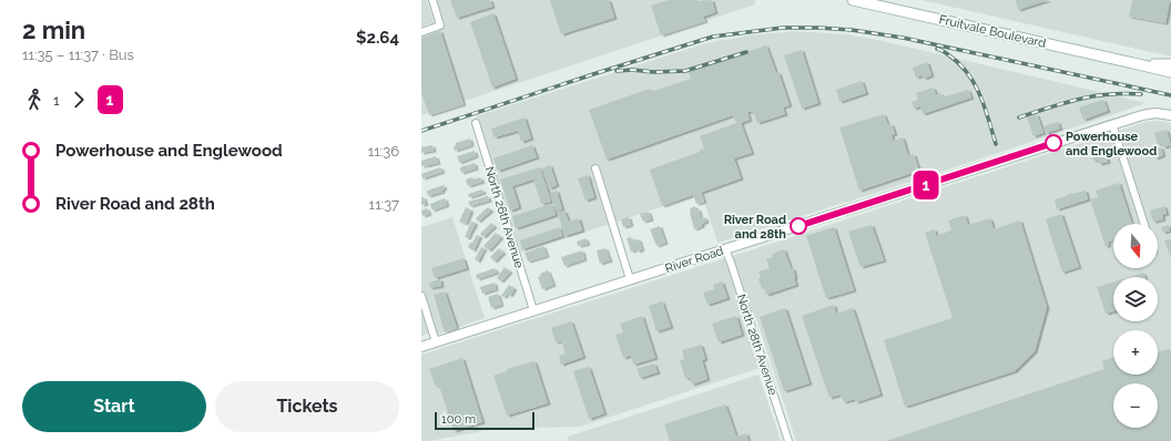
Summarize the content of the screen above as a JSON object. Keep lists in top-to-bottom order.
{
  "streets": {
    "main road": ["Fruitvale Boulevard"],
    "street": ["North 26th Avenue", "River Road", "North 28th Avenue"]
  },
  "crossings": [
    ["North 26th Avenue", "River Road"],
    ["River Road", "North 28th Avenue"]
  ],
  "places": ["Powerhouse and Englewood", "River Road and 28th"],
  "lines": ["bus line 1"],
  "scale_bar": "100 m",
  "north": "bottom",
  "page": {
    "heading": ["2 min", "11:35 – 11:37 · Bus", "$2.64"],
    "on_map": "1",
    "legs": ["1", "1"],
    "list": [
      {
        "name": "Powerhouse and Englewood",
        "value": "11:36"
      },
      {
        "name": "River Road and 28th",
        "value": "11:37"
      }
    ],
    "map_buttons": ["+", "−"],
    "buttons": ["Start", "Tickets"],
    "scale": "100 m"
  }
}
